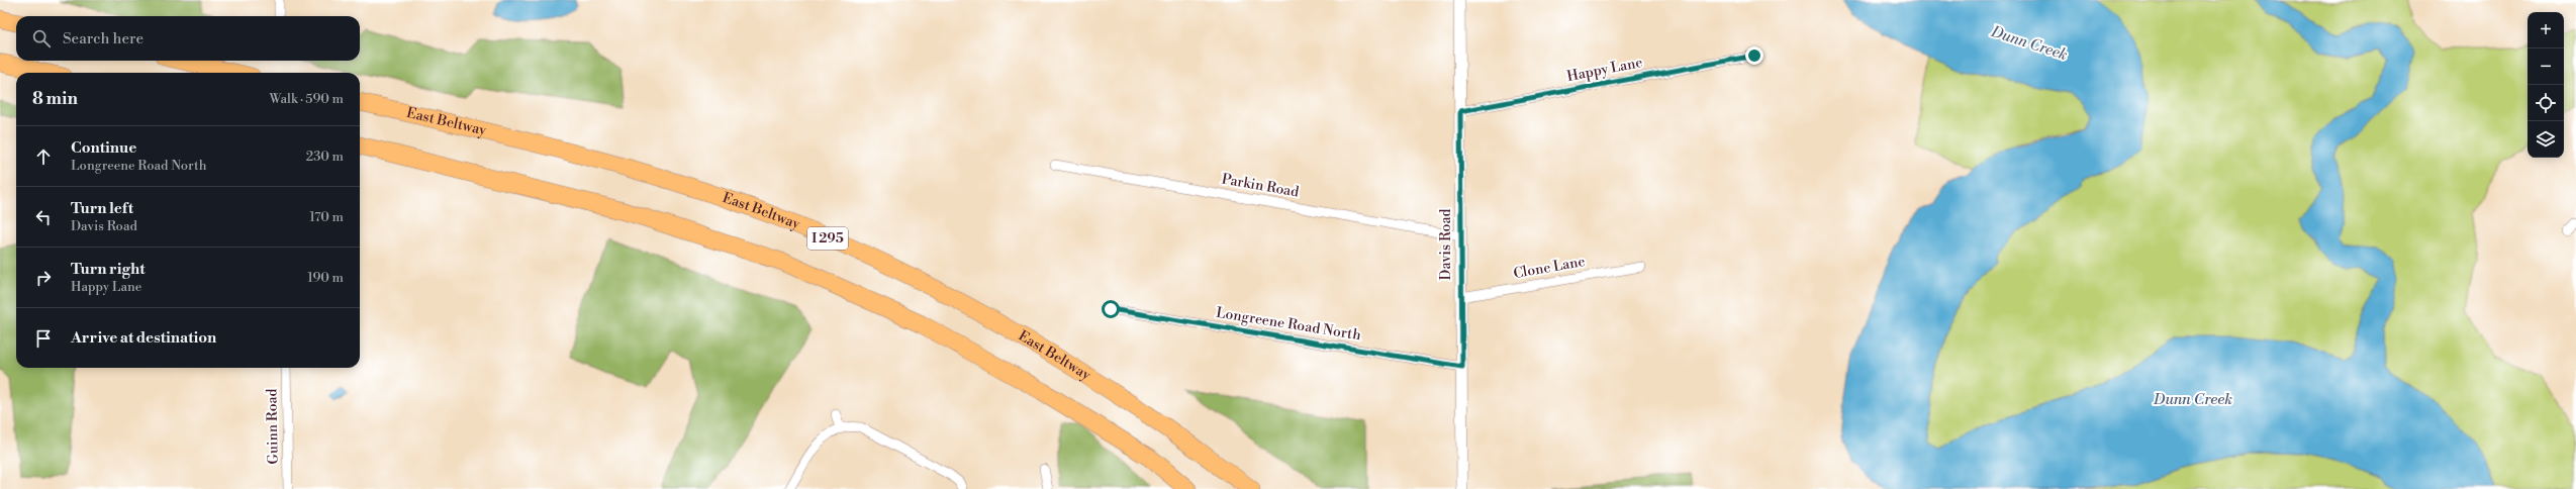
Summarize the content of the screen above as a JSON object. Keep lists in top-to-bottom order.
{
  "streets": {
    "highway": ["East Beltway", "I 295"],
    "street": [
      "Happy Lane",
      "Parkin Road",
      "Davis Road",
      "Clone Lane",
      "Longreene Road North",
      "Guinn Road"
    ]
  },
  "crossings": [
    ["Happy Lane", "Davis Road"],
    ["Parkin Road", "Davis Road"],
    ["Davis Road", "Clone Lane"],
    ["Davis Road", "Longreene Road North"]
  ],
  "water": ["Dunn Creek"],
  "page": {
    "map_buttons": ["+", "−"],
    "search": "Search here",
    "heading": ["8 min", "Walk · 590 m"],
    "list": [
      ["Continue", "Longreene Road North", "230 m"],
      ["Turn left", "Davis Road", "170 m"],
      ["Turn right", "Happy Lane", "190 m"],
      "Arrive at destination"
    ]
  }
}
